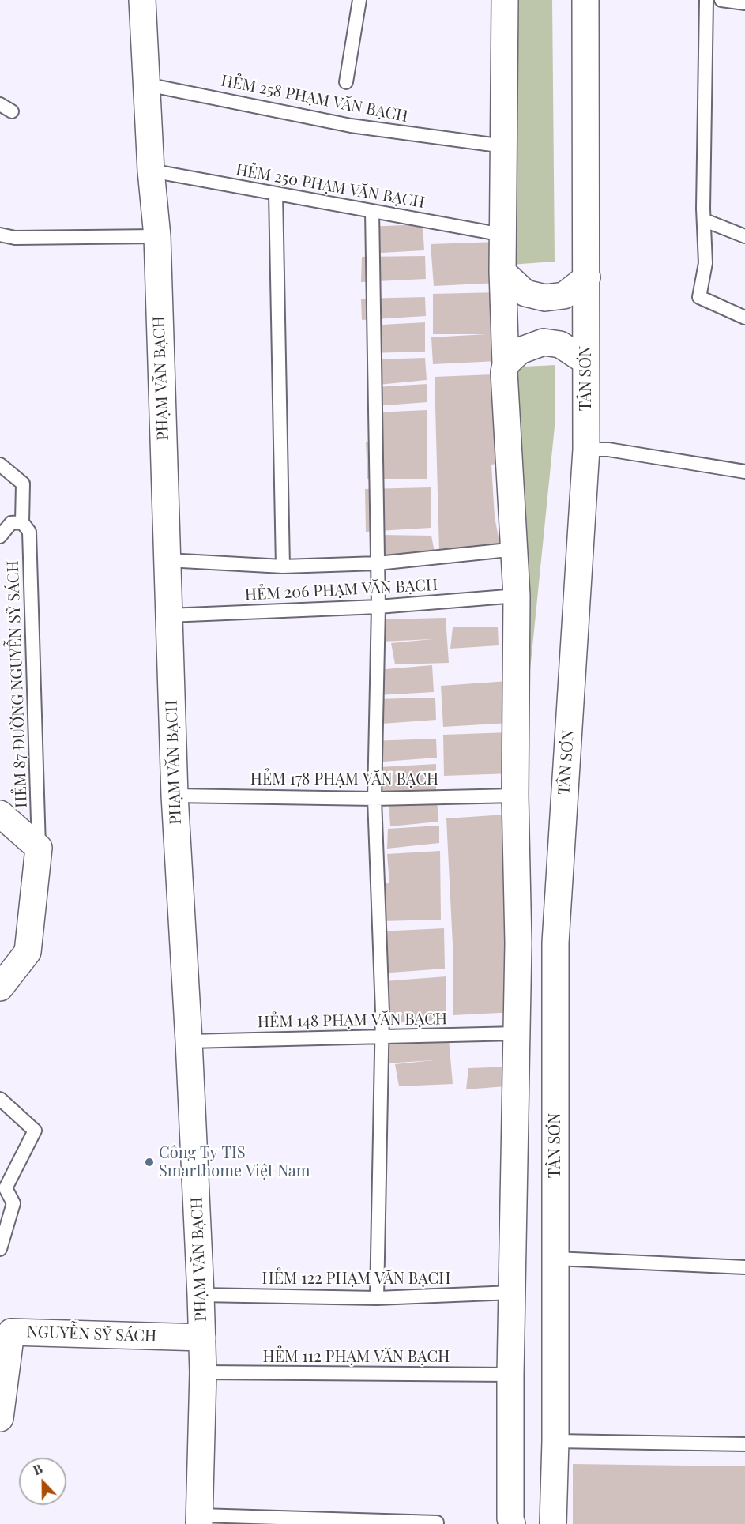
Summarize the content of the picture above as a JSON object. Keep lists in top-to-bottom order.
{
  "streets": {
    "street": ["PHẠM VĂN BẠCH", "TÂN SƠN", "NGUYỄN SỸ SÁCH"],
    "lane": [
      "HẺM 258 PHẠM VĂN BẠCH",
      "HẺM 250 PHẠM VĂN BẠCH",
      "HẺM 206 PHẠM VĂN BẠCH",
      "HẺM 87 ĐƯỜNG NGUYỄN SỸ SÁCH",
      "HẺM 178 PHẠM VĂN BẠCH",
      "HẺM 148 PHẠM VĂN BẠCH",
      "HẺM 122 PHẠM VĂN BẠCH",
      "HẺM 112 PHẠM VĂN BẠCH"
    ]
  },
  "crossings": [
    ["HẺM 258 PHẠM VĂN BẠCH", "PHẠM VĂN BẠCH"],
    ["HẺM 250 PHẠM VĂN BẠCH", "PHẠM VĂN BẠCH"],
    ["PHẠM VĂN BẠCH", "HẺM 206 PHẠM VĂN BẠCH"],
    ["PHẠM VĂN BẠCH", "HẺM 178 PHẠM VĂN BẠCH"],
    ["PHẠM VĂN BẠCH", "HẺM 148 PHẠM VĂN BẠCH"],
    ["PHẠM VĂN BẠCH", "HẺM 122 PHẠM VĂN BẠCH"],
    ["PHẠM VĂN BẠCH", "NGUYỄN SỸ SÁCH"],
    ["PHẠM VĂN BẠCH", "HẺM 112 PHẠM VĂN BẠCH"]
  ],
  "places": ["Công Ty TIS Smarthome Việt Nam"],
  "north": "top"
}
